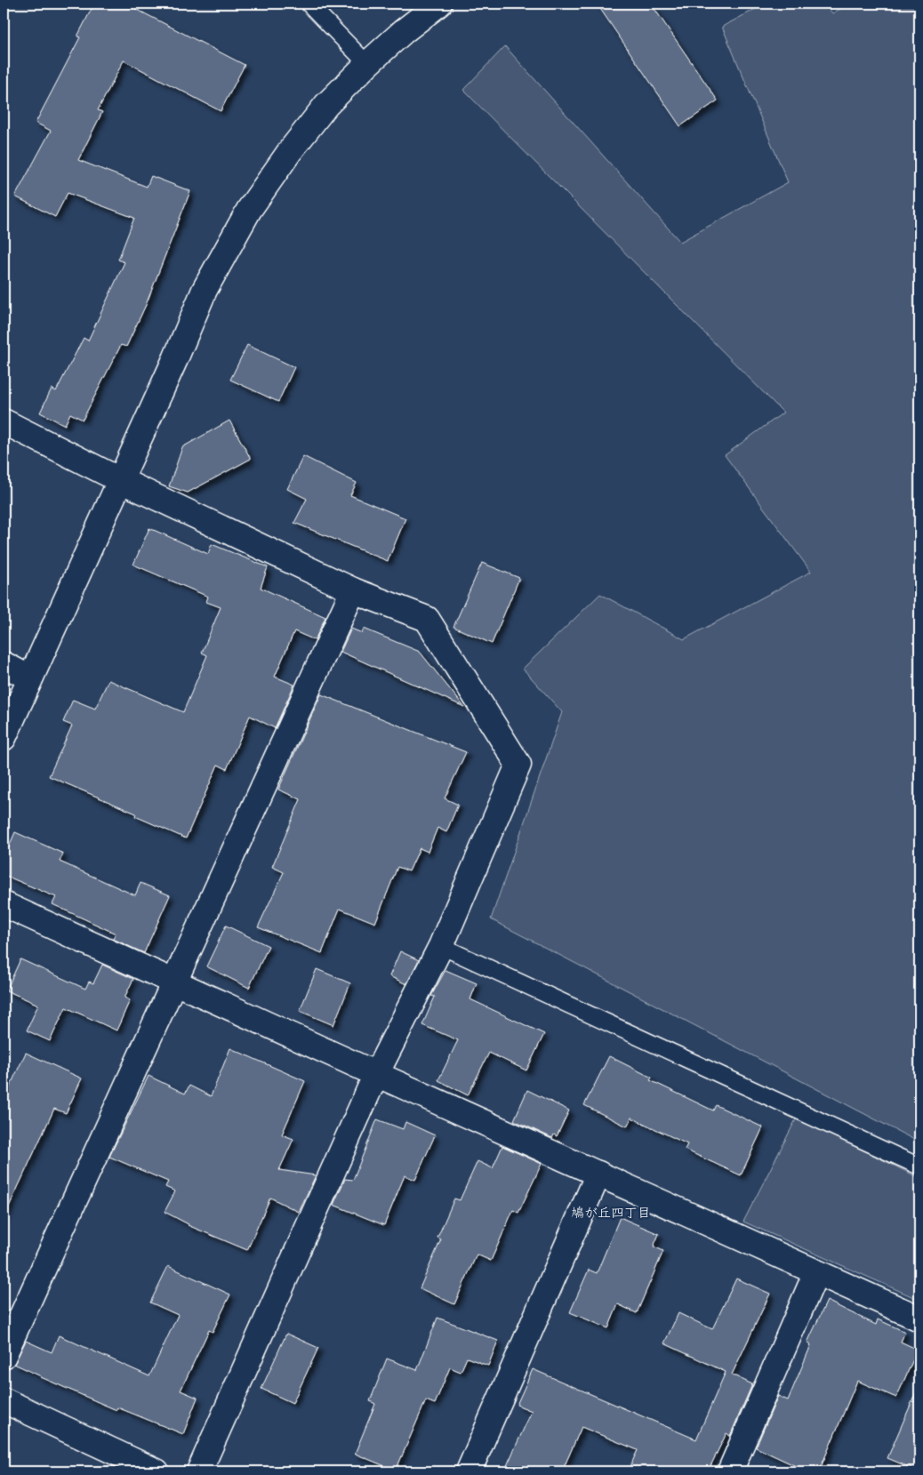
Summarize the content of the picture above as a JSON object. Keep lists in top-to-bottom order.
{
  "districts": ["鳩が丘四丁目"]
}
